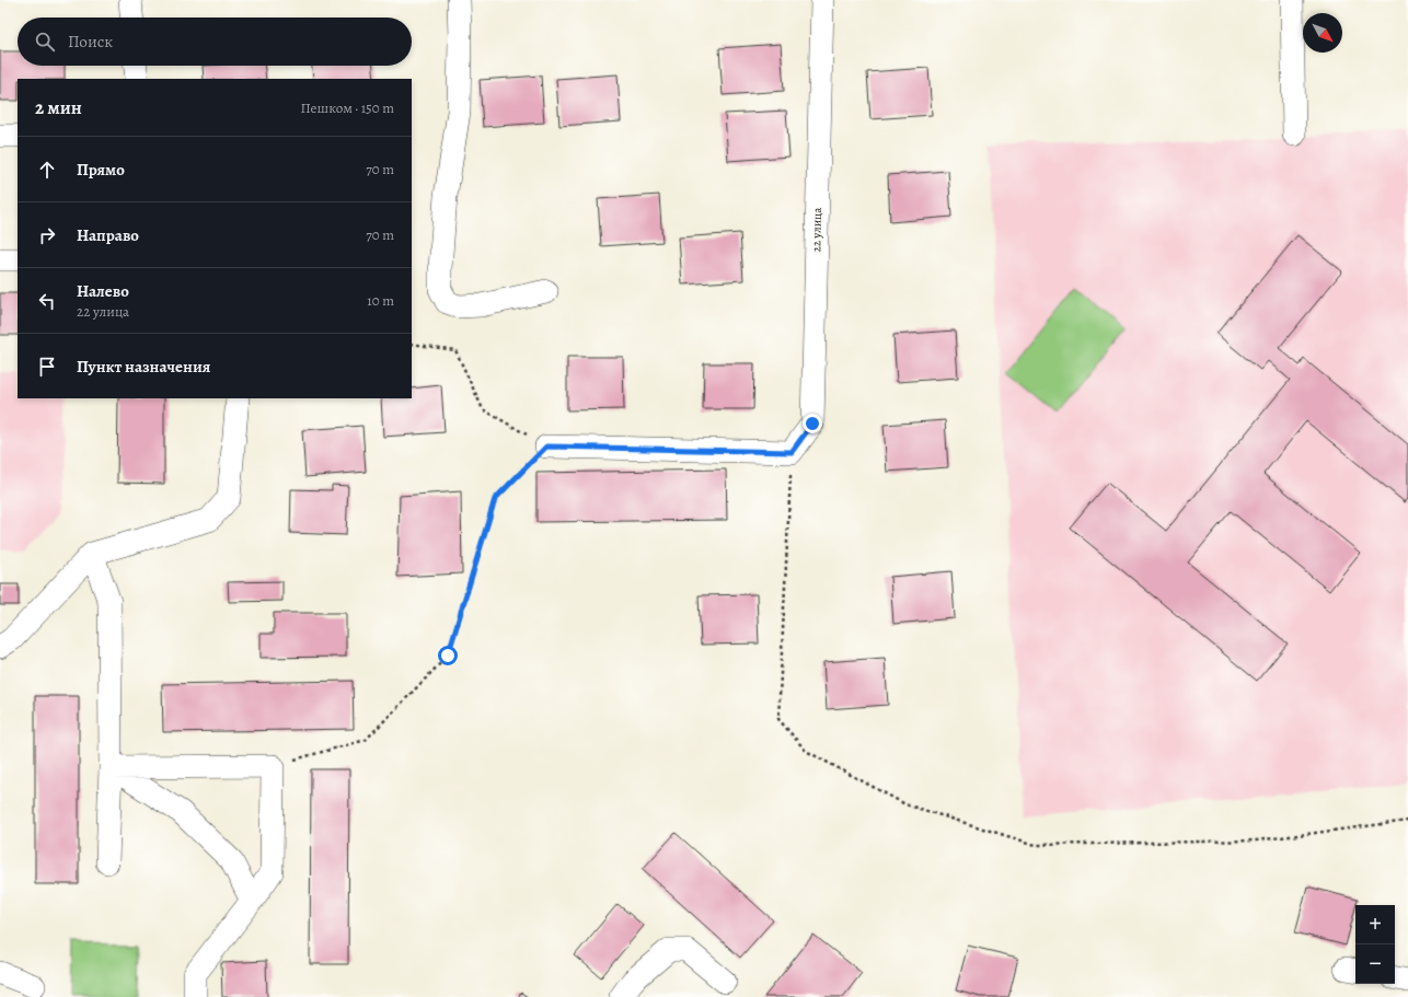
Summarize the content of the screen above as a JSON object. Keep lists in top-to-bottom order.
{
  "streets": {
    "street": ["22 улица"]
  },
  "north": "bottom right",
  "page": {
    "search": "Поиск",
    "heading": ["2 мин", "Пешком · 150 m"],
    "list": [
      ["Прямо", "70 m"],
      ["Направо", "70 m"],
      ["Налево", "22 улица", "10 m"],
      "Пункт назначения"
    ],
    "map_buttons": ["+", "−"]
  }
}
